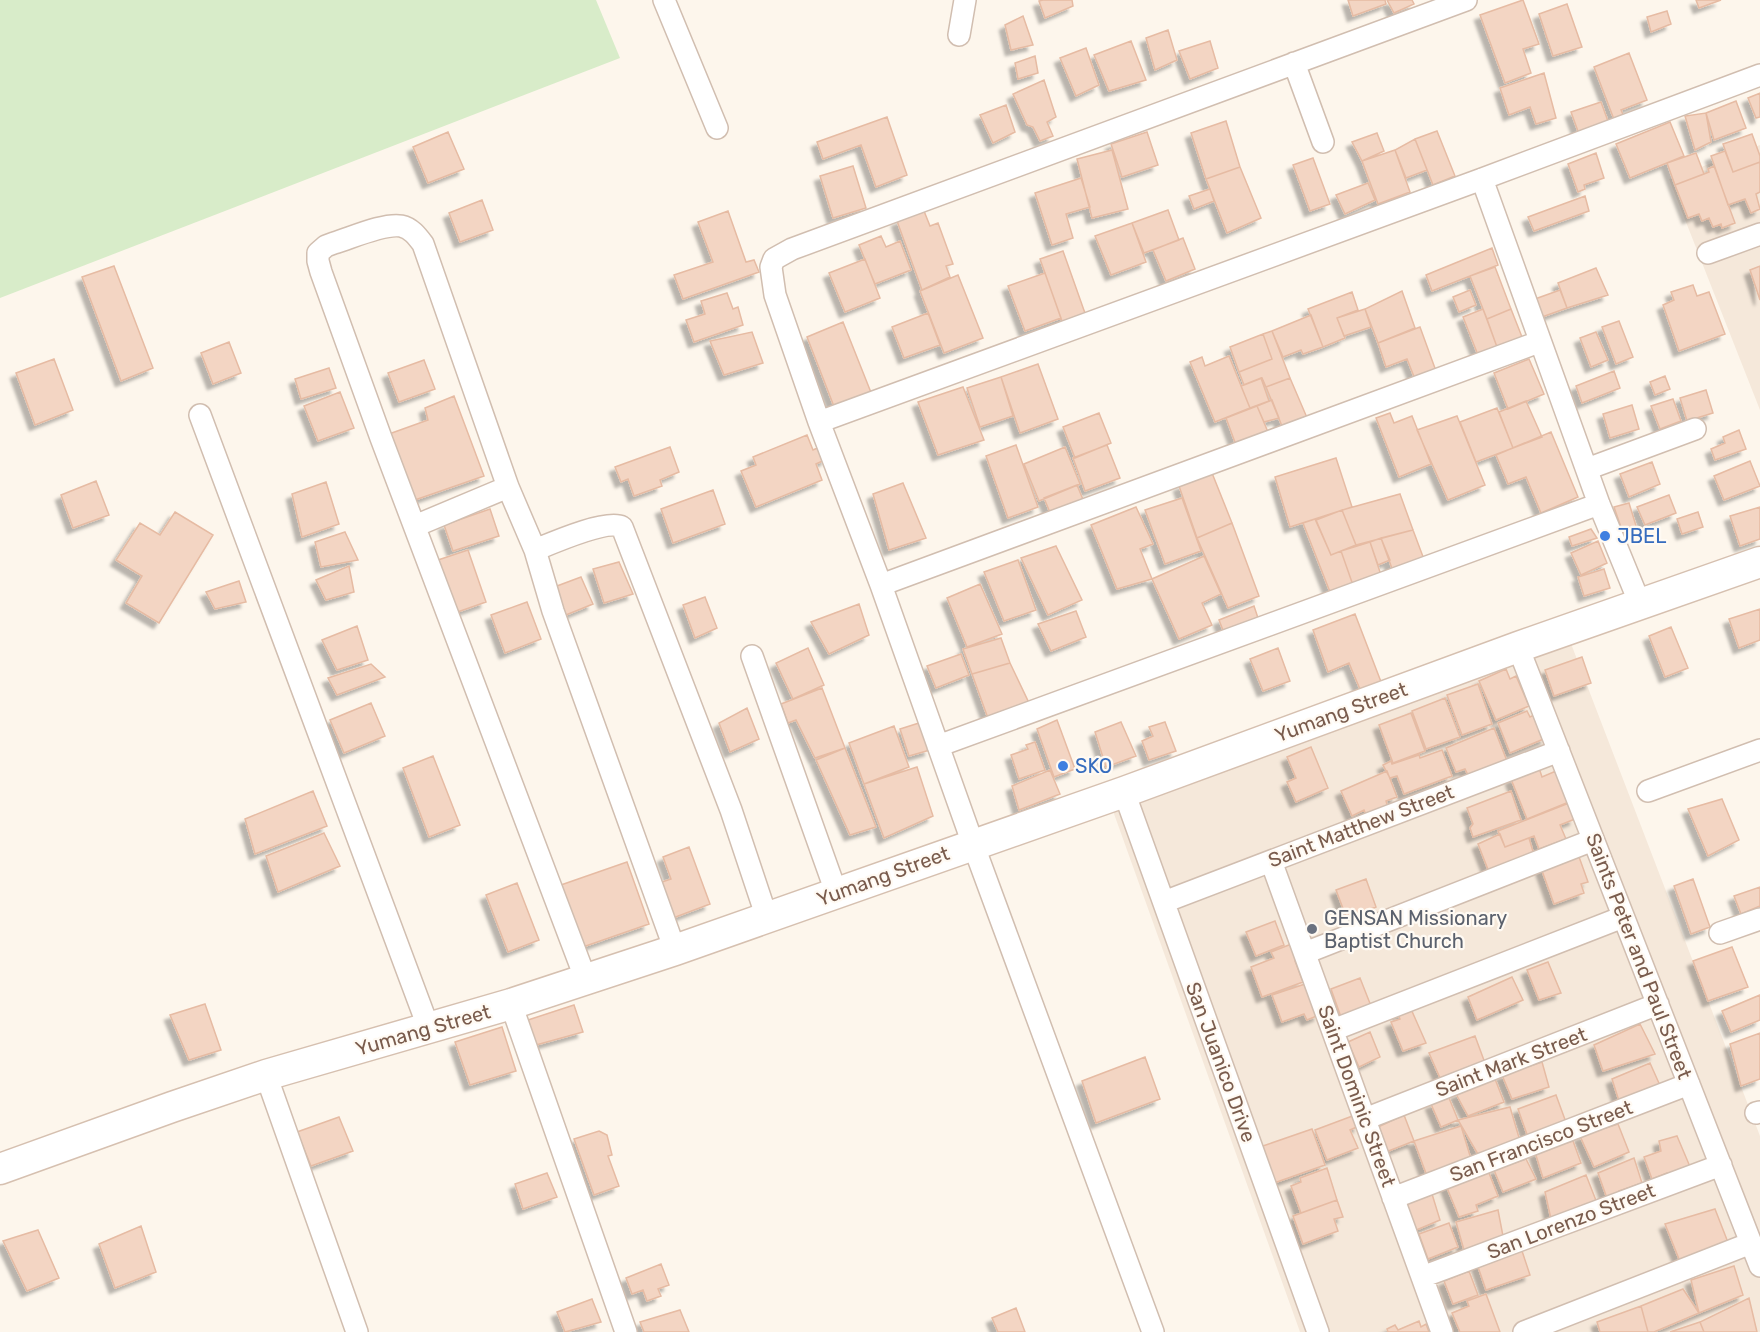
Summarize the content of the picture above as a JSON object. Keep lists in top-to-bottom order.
{
  "streets": {
    "main road": ["Yumang Street"],
    "street": [
      "Saint Matthew Street",
      "Saints Peter and Paul Street",
      "San Juanico Drive",
      "Saint Mark Street",
      "Saint Dominic Street",
      "San Francisco Street",
      "San Lorenzo Street"
    ]
  },
  "crossings": [
    ["Yumang Street", "Saints Peter and Paul Street"],
    ["Yumang Street", "San Juanico Drive"],
    ["Saint Matthew Street", "Saints Peter and Paul Street"],
    ["Saint Matthew Street", "San Juanico Drive"],
    ["Saint Matthew Street", "Saint Dominic Street"],
    ["Saints Peter and Paul Street", "Saint Mark Street"],
    ["Saints Peter and Paul Street", "San Francisco Street"],
    ["Saints Peter and Paul Street", "San Lorenzo Street"],
    ["Saint Mark Street", "Saint Dominic Street"],
    ["Saint Dominic Street", "San Francisco Street"],
    ["Saint Dominic Street", "San Lorenzo Street"]
  ],
  "places": ["JBEL", "SKO", "GENSAN Missionary Baptist Church"]
}
